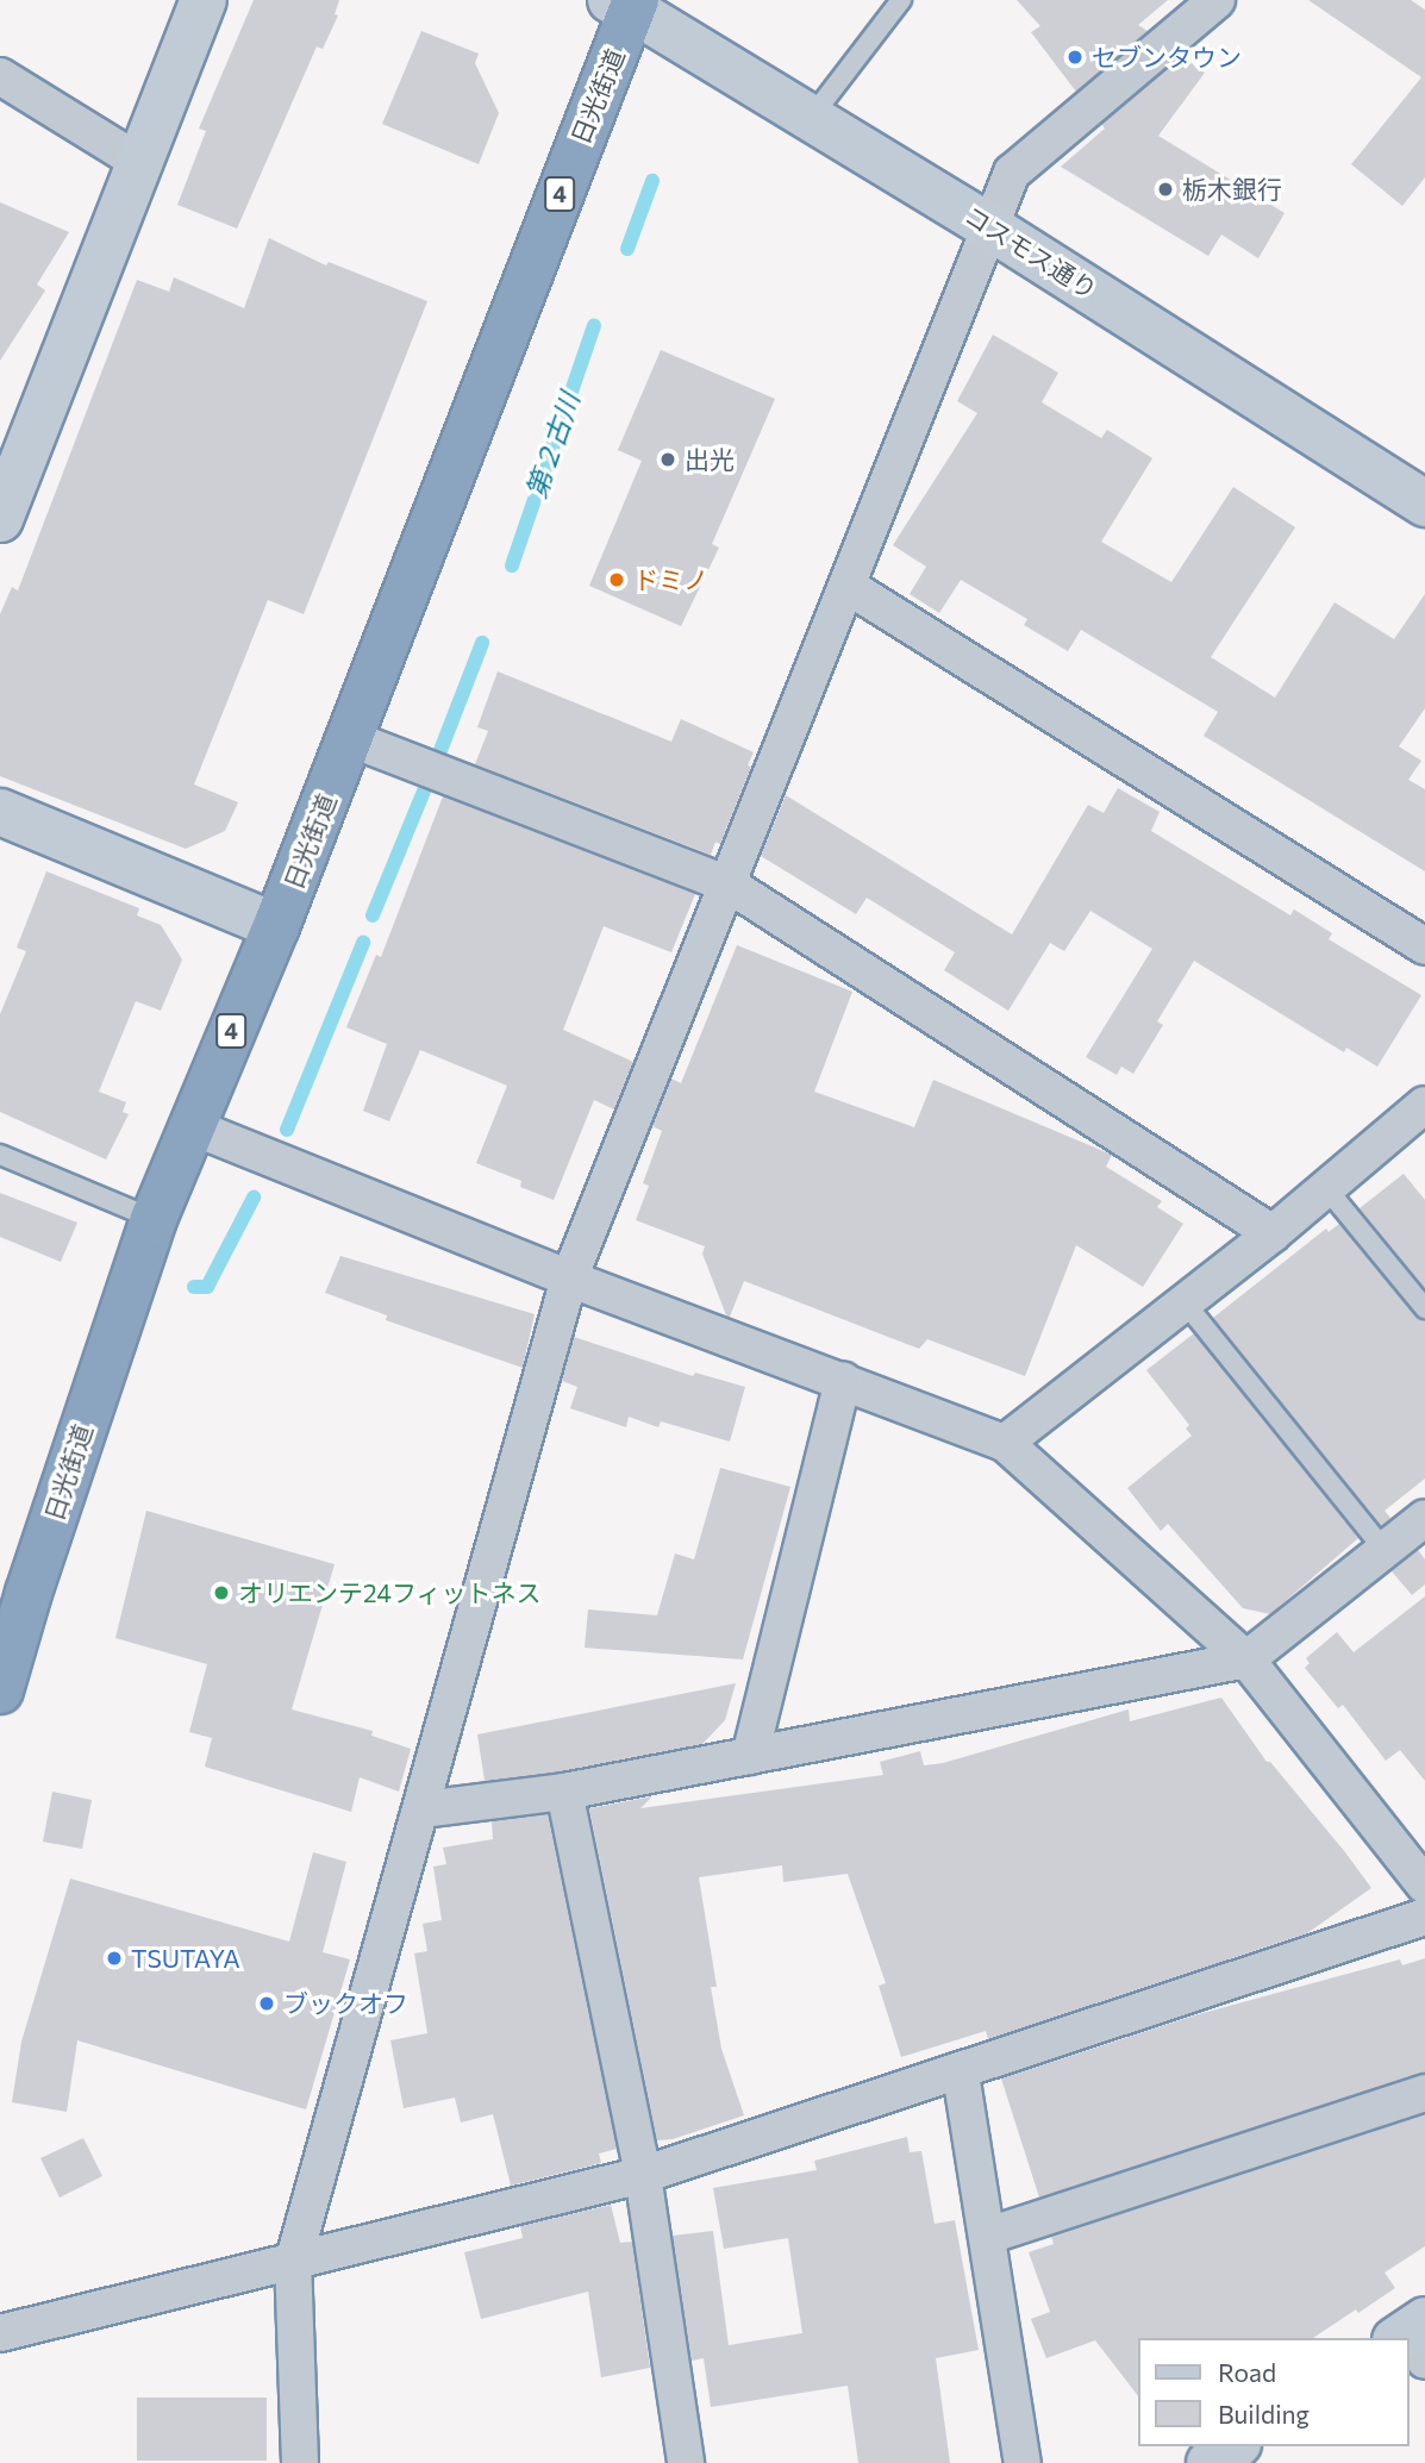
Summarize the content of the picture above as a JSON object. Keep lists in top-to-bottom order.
{
  "streets": {
    "highway": ["日光街道", "4"],
    "street": ["コスモス通り"]
  },
  "crossings": [
    ["日光街道", "コスモス通り"]
  ],
  "water": ["第２古川"],
  "places": [
    "セブンタウン",
    "栃木銀行",
    "出光",
    "ドミノ",
    "オリエンテ24フィットネス",
    "TSUTAYA",
    "ブックオフ"
  ],
  "legend": ["Road", "Building"]
}
